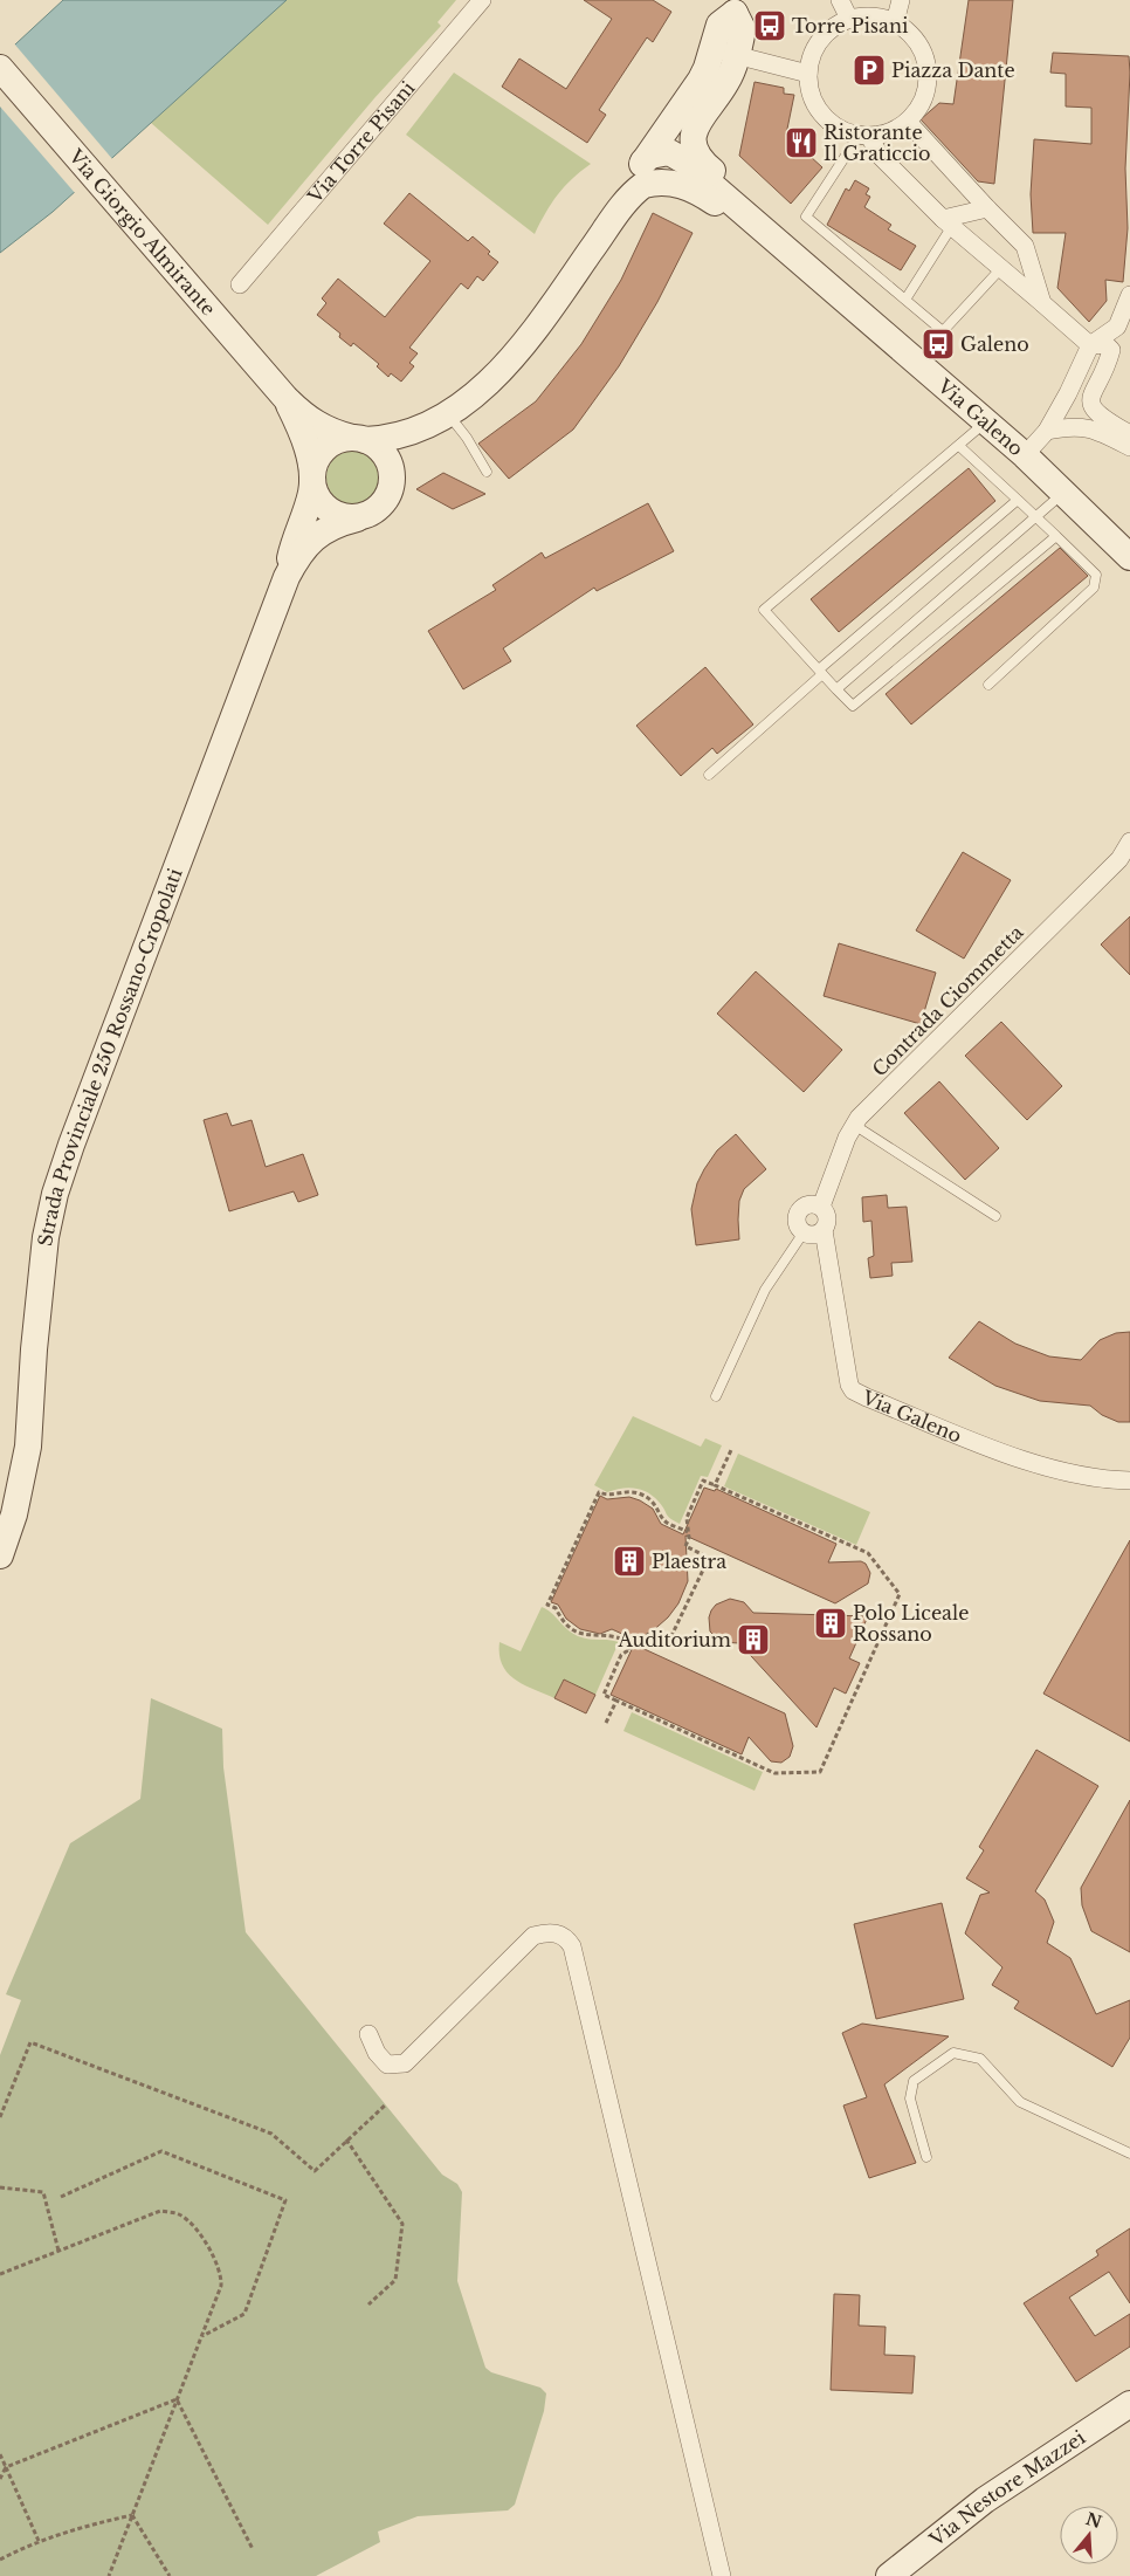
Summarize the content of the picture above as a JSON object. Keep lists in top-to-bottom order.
{
  "streets": {
    "main road": [
      "Via Giorgio Almirante",
      "Via Galeno",
      "Strada Provinciale 250 Rossano-Cropolati",
      "Via Nestore Mazzei"
    ],
    "street": ["Via Torre Pisani", "Contrada Ciommetta"]
  },
  "crossings": [
    ["Via Galeno", "Contrada Ciommetta"]
  ],
  "places": {
    "bus stop": ["Torre Pisani", "Galeno"],
    "parking": ["Piazza Dante"],
    "restaurant": ["Ristorante Il Graticcio"],
    "building": ["Plaestra", "Polo Liceale Rossano", "Auditorium"]
  },
  "north": "top"
}
